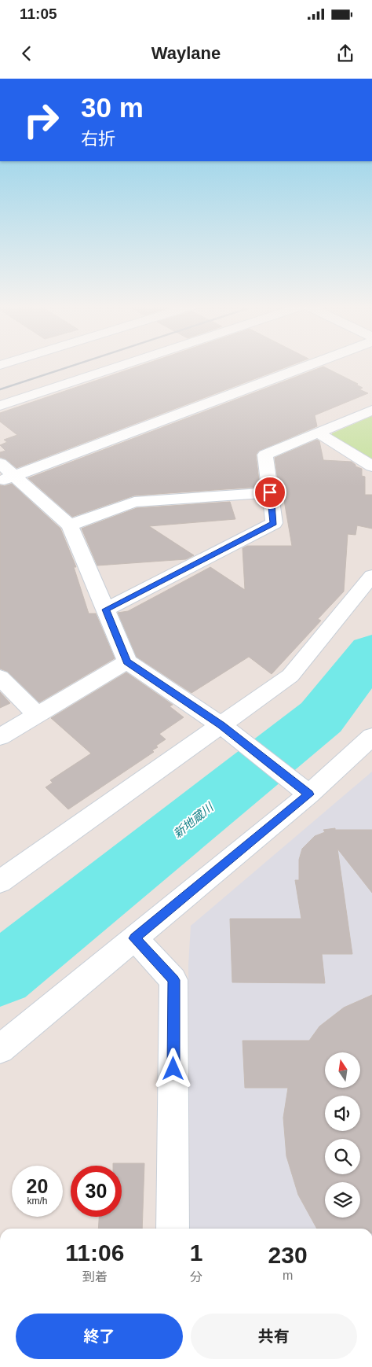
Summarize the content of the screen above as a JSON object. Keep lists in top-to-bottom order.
{
  "water": ["新地蔵川"],
  "north": "top",
  "page": {
    "status": "11:05",
    "header": "Waylane",
    "turn": ["30 m", "右折"],
    "speed": "20 km/h",
    "limit": "30",
    "eta": [
      "11:06",
      "到着",
      "1",
      "分",
      "230",
      "m"
    ],
    "buttons": ["終了", "共有"]
  }
}
